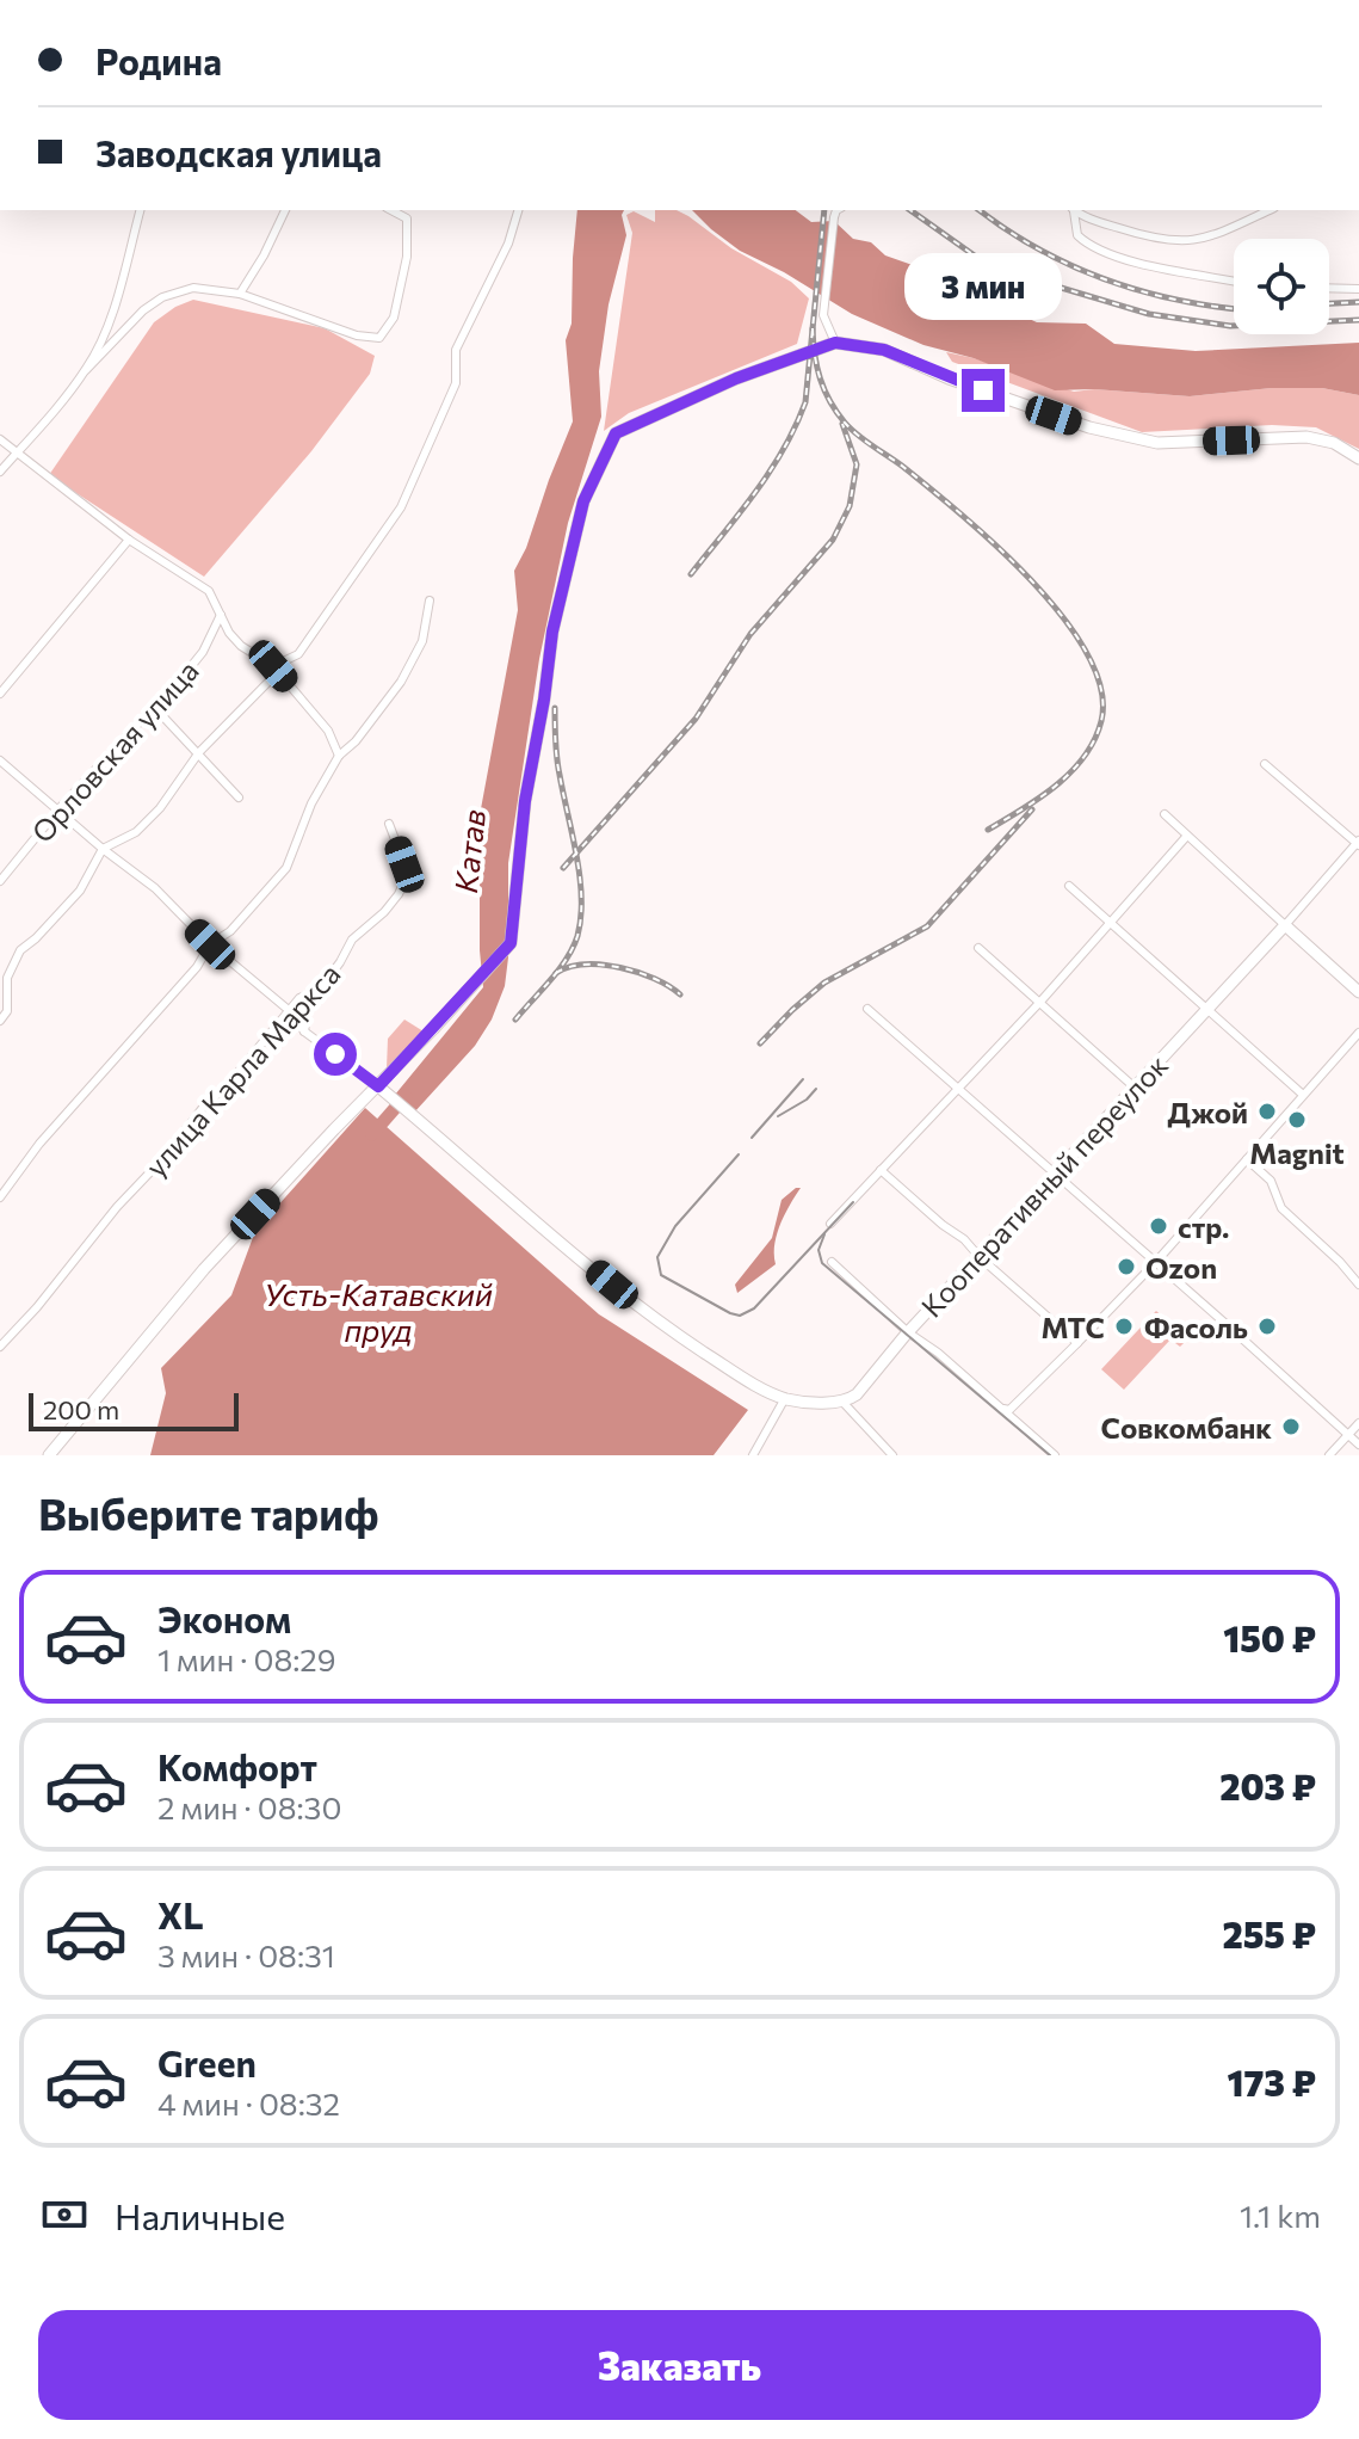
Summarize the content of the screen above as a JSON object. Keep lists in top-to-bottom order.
{
  "streets": {
    "main road": ["Кооперативный переулок"],
    "street": ["Орловская улица", "улица Карла Маркса"]
  },
  "water": ["Катав", "Усть-Катавский пруд"],
  "places": [
    "Джой",
    "Magnit",
    "стр.",
    "Ozon",
    "МТС",
    "Фасоль",
    "Совкомбанк"
  ],
  "scale_bar": "200 m",
  "page": {
    "banner": ["Родина", "Заводская улица"],
    "bubble": "3 мин",
    "scale": "200 m",
    "heading": "Выберите тариф",
    "list": [
      {
        "name": "Эконом",
        "note": "1 мин · 08:29",
        "value": "150 ₽"
      },
      {
        "name": "Комфорт",
        "note": "2 мин · 08:30",
        "value": "203 ₽"
      },
      {
        "name": "XL",
        "note": "3 мин · 08:31",
        "value": "255 ₽"
      },
      {
        "name": "Green",
        "note": "4 мин · 08:32",
        "value": "173 ₽"
      }
    ],
    "pay": ["Наличные", "1.1 km"],
    "buttons": "Заказать"
  }
}
